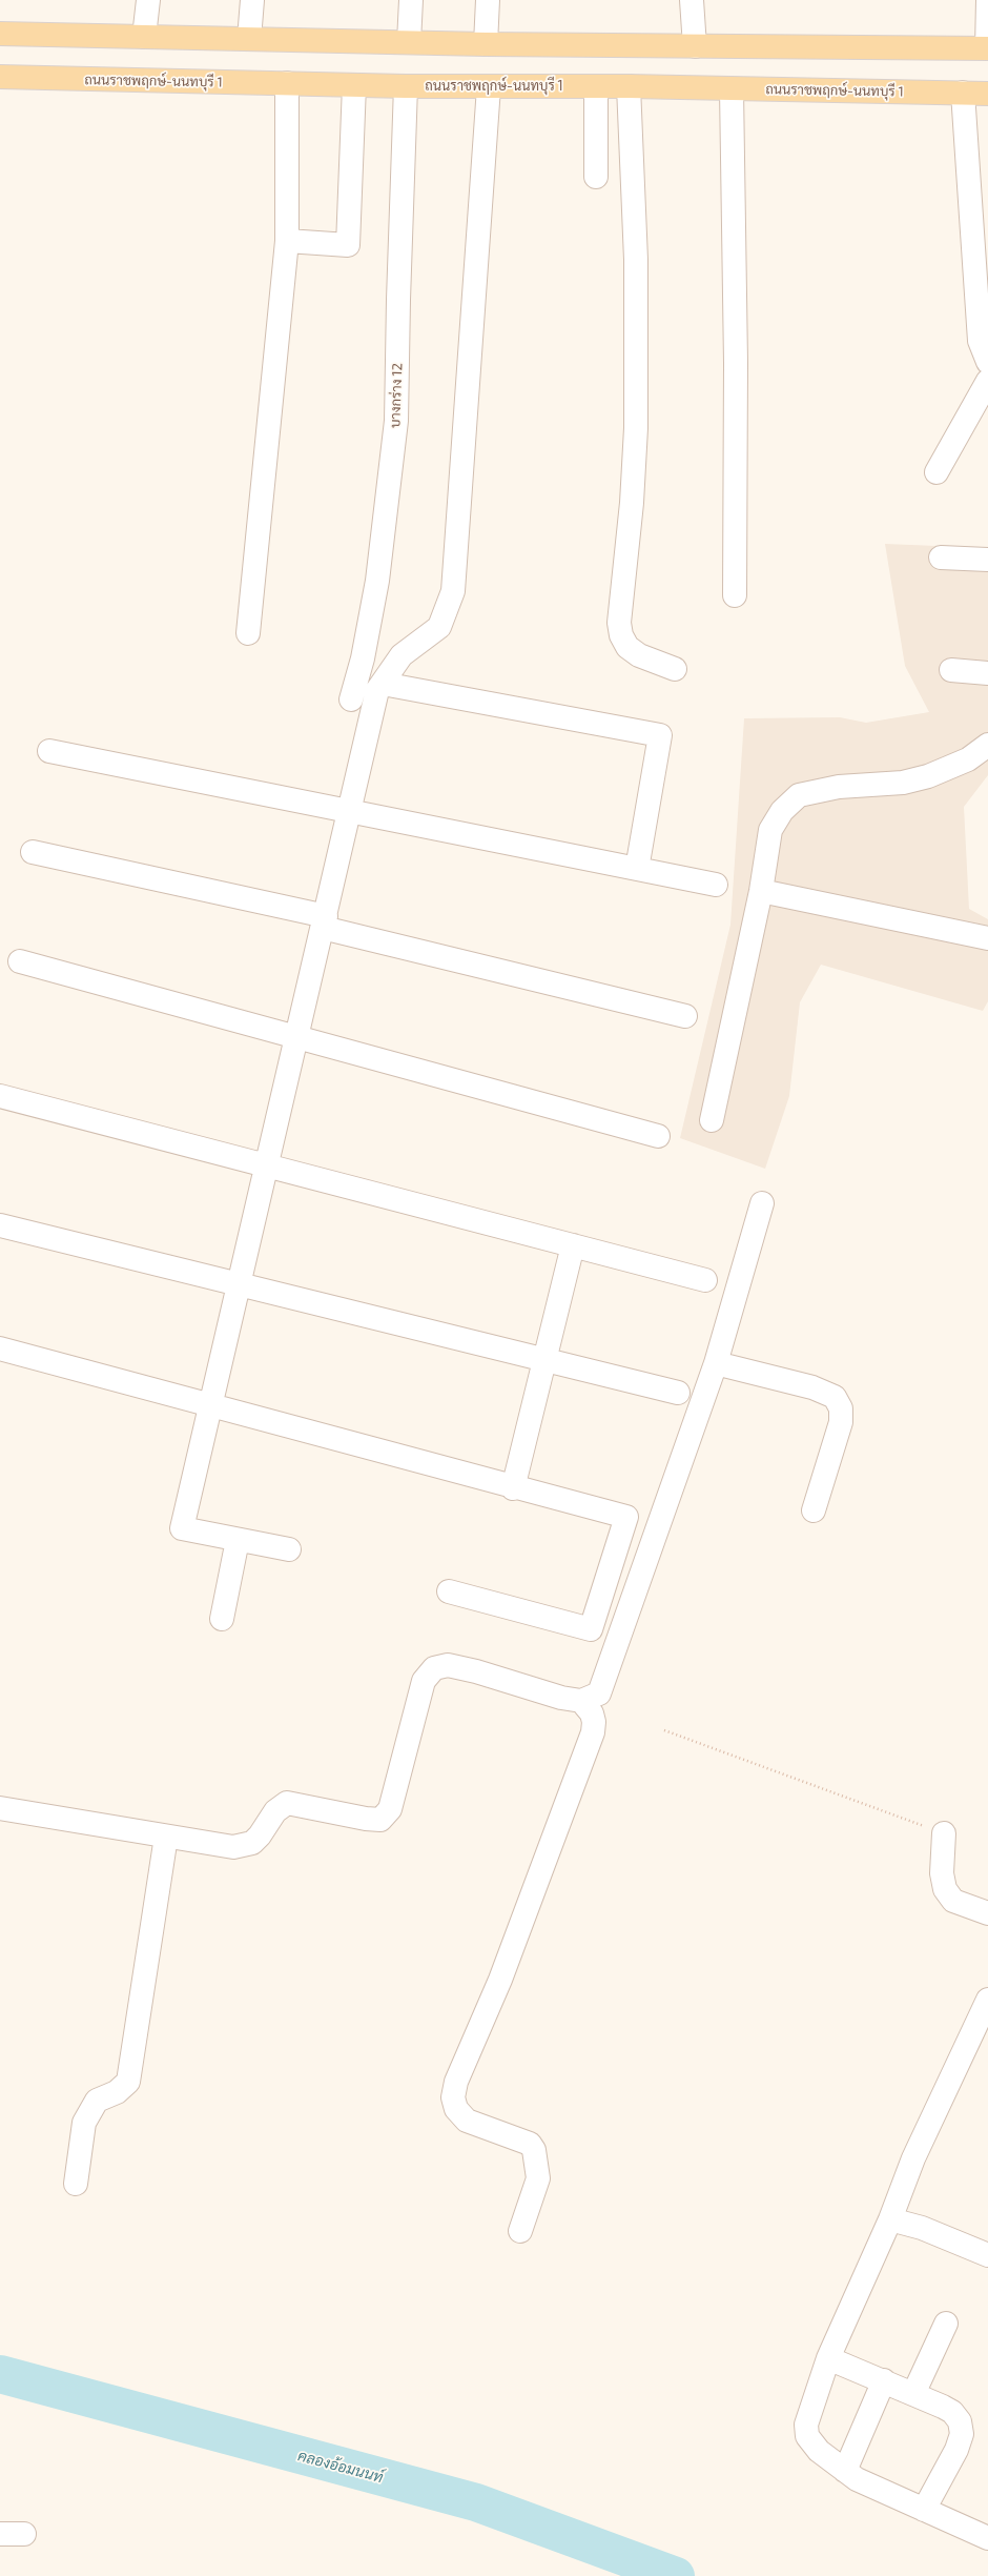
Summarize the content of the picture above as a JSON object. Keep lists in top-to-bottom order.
{
  "streets": {
    "main road": ["ถนนราชพฤกษ์-นนทบุรี 1"],
    "street": ["บางกร่าง 12"]
  },
  "crossings": [
    ["ถนนราชพฤกษ์-นนทบุรี 1", "บางกร่าง 12"]
  ],
  "water": ["คลองอ้อมนนท์"]
}
